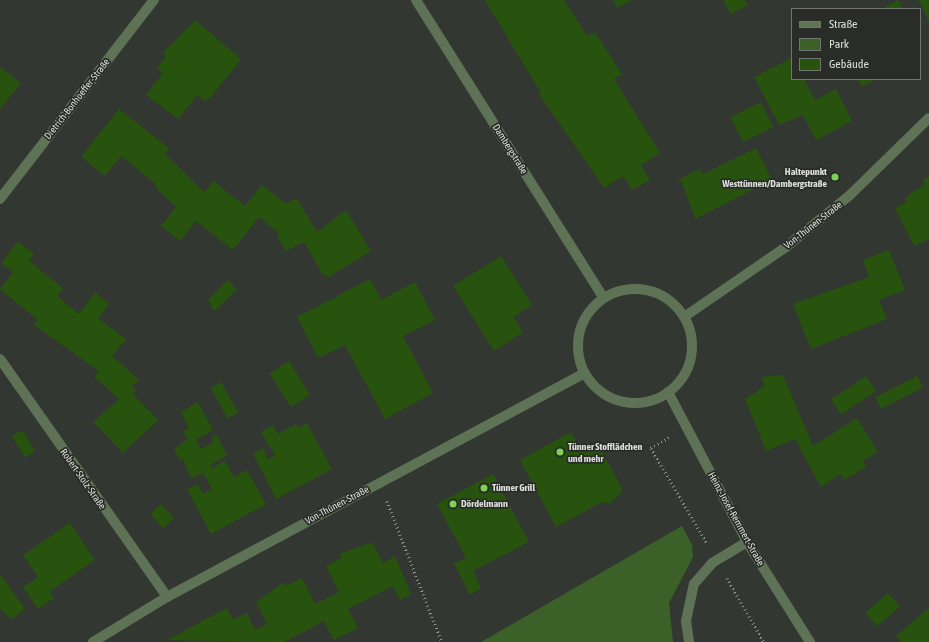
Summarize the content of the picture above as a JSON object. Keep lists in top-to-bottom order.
{
  "streets": {
    "street": [
      "Dietrich-Bonhoeffer-Straße",
      "Dambergstraße",
      "Von-Thünen-Straße",
      "Robert-Stolz-Straße",
      "Heinz-Josef-Remmert-Straße"
    ]
  },
  "crossings": [
    ["Dambergstraße", "Von-Thünen-Straße"],
    ["Dambergstraße", "Heinz-Josef-Remmert-Straße"],
    ["Von-Thünen-Straße", "Robert-Stolz-Straße"],
    ["Von-Thünen-Straße", "Heinz-Josef-Remmert-Straße"]
  ],
  "places": [
    "Haltepunkt Westtünnen/Dambergstraße",
    "Tünner Stofflädchen und mehr",
    "Tünner Grill",
    "Dördelmann"
  ],
  "legend": ["Straße", "Park", "Gebäude"]
}
